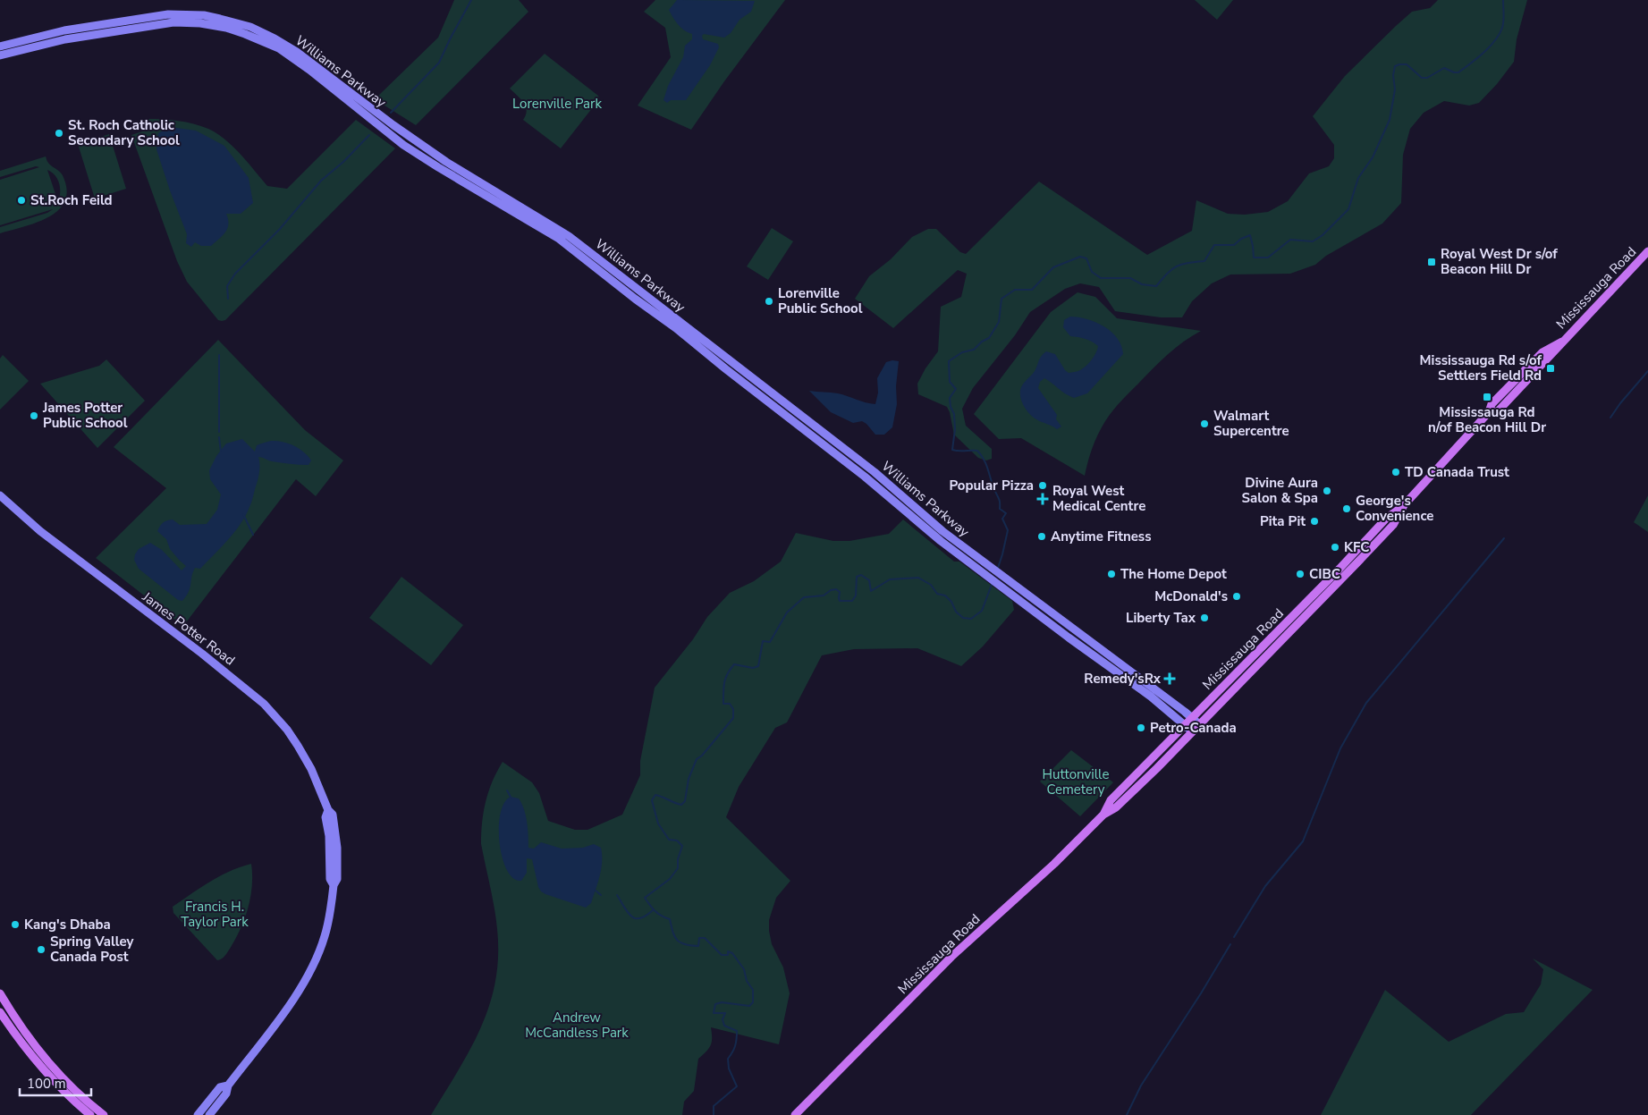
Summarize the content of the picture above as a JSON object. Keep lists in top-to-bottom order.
{
  "streets": {
    "main road": ["Williams Parkway", "Mississauga Road", "James Potter Road"]
  },
  "crossings": [
    ["Williams Parkway", "Mississauga Road"]
  ],
  "parks": [
    "Lorenville Park",
    "Huttonville Cemetery",
    "Francis H. Taylor Park",
    "Andrew McCandless Park"
  ],
  "places": {
    "other": [
      "St. Roch Catholic Secondary School",
      "St.Roch Feild",
      "Lorenville Public School",
      "James Potter Public School",
      "Walmart Supercentre",
      "TD Canada Trust",
      "Popular Pizza",
      "Divine Aura Salon & Spa",
      "George's Convenience",
      "Pita Pit",
      "Anytime Fitness",
      "KFC",
      "The Home Depot",
      "CIBC",
      "McDonald's",
      "Liberty Tax",
      "Petro-Canada",
      "Kang's Dhaba",
      "Spring Valley Canada Post"
    ],
    "transit": ["Royal West Dr s/of Beacon Hill Dr", "Mississauga Rd s/of Settlers Field Rd", "Mississauga Rd n/of Beacon Hill Dr"],
    "health": ["Royal West Medical Centre", "Remedy'sRx"]
  },
  "scale_bar": "100 m"
}
